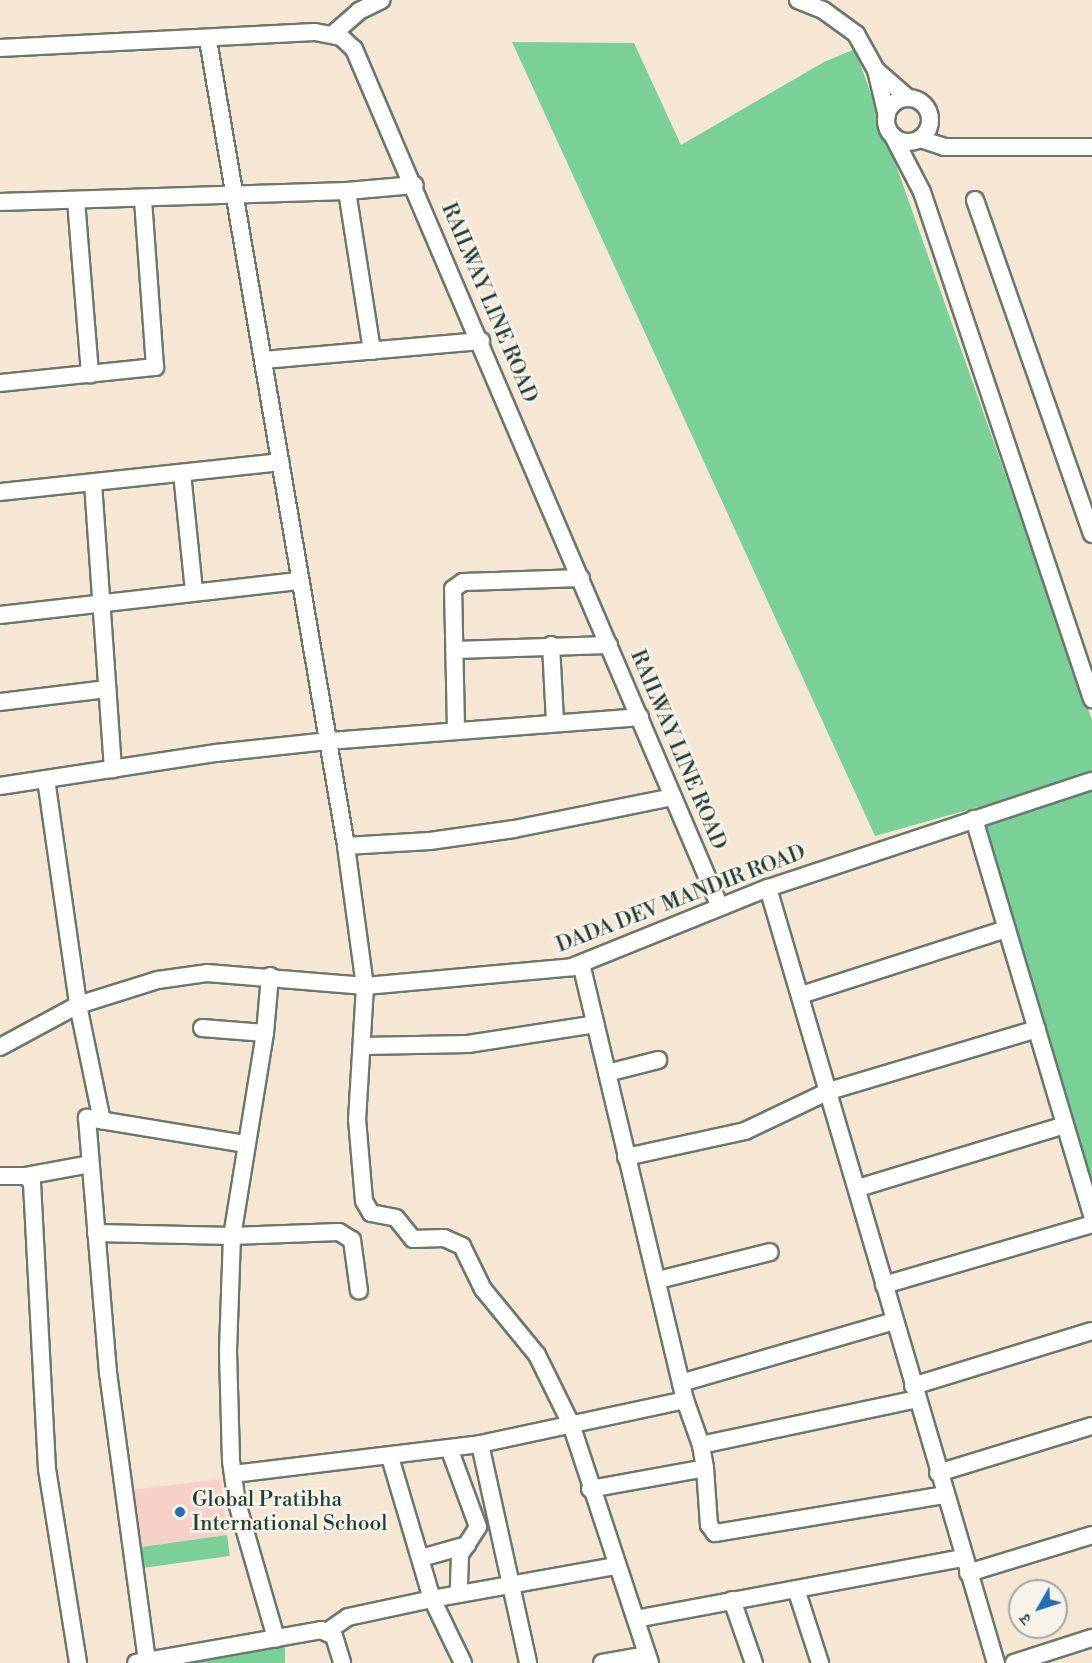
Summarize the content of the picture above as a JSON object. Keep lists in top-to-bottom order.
{
  "streets": {
    "street": ["RAILWAY LINE ROAD", "DADA DEV MANDIR ROAD"]
  },
  "crossings": [
    ["RAILWAY LINE ROAD", "DADA DEV MANDIR ROAD"]
  ],
  "places": ["Global Pratibha International School"],
  "north": "bottom left"
}
